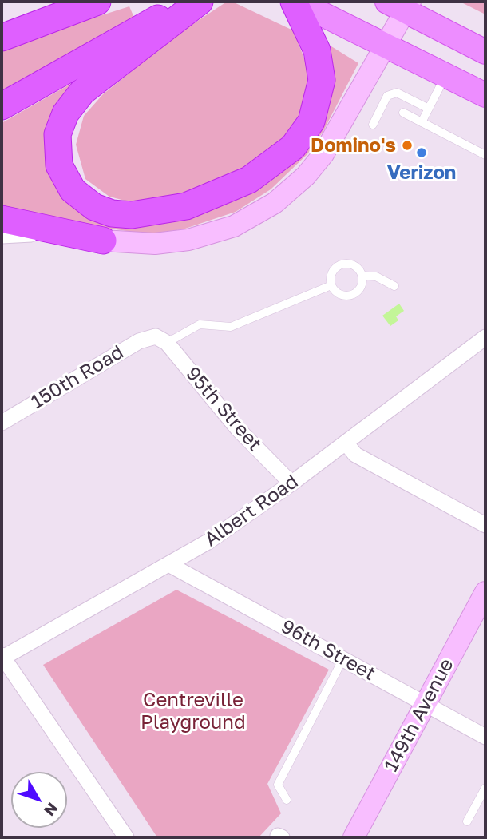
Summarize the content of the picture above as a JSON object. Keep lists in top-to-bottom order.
{
  "streets": {
    "street": [
      "150th Road",
      "95th Street",
      "Albert Road",
      "96th Street",
      "149th Avenue"
    ]
  },
  "crossings": [
    ["150th Road", "95th Street"],
    ["95th Street", "Albert Road"],
    ["Albert Road", "96th Street"],
    ["96th Street", "149th Avenue"]
  ],
  "parks": ["Centreville Playground"],
  "places": ["Domino's", "Verizon"],
  "north": "bottom right"
}
